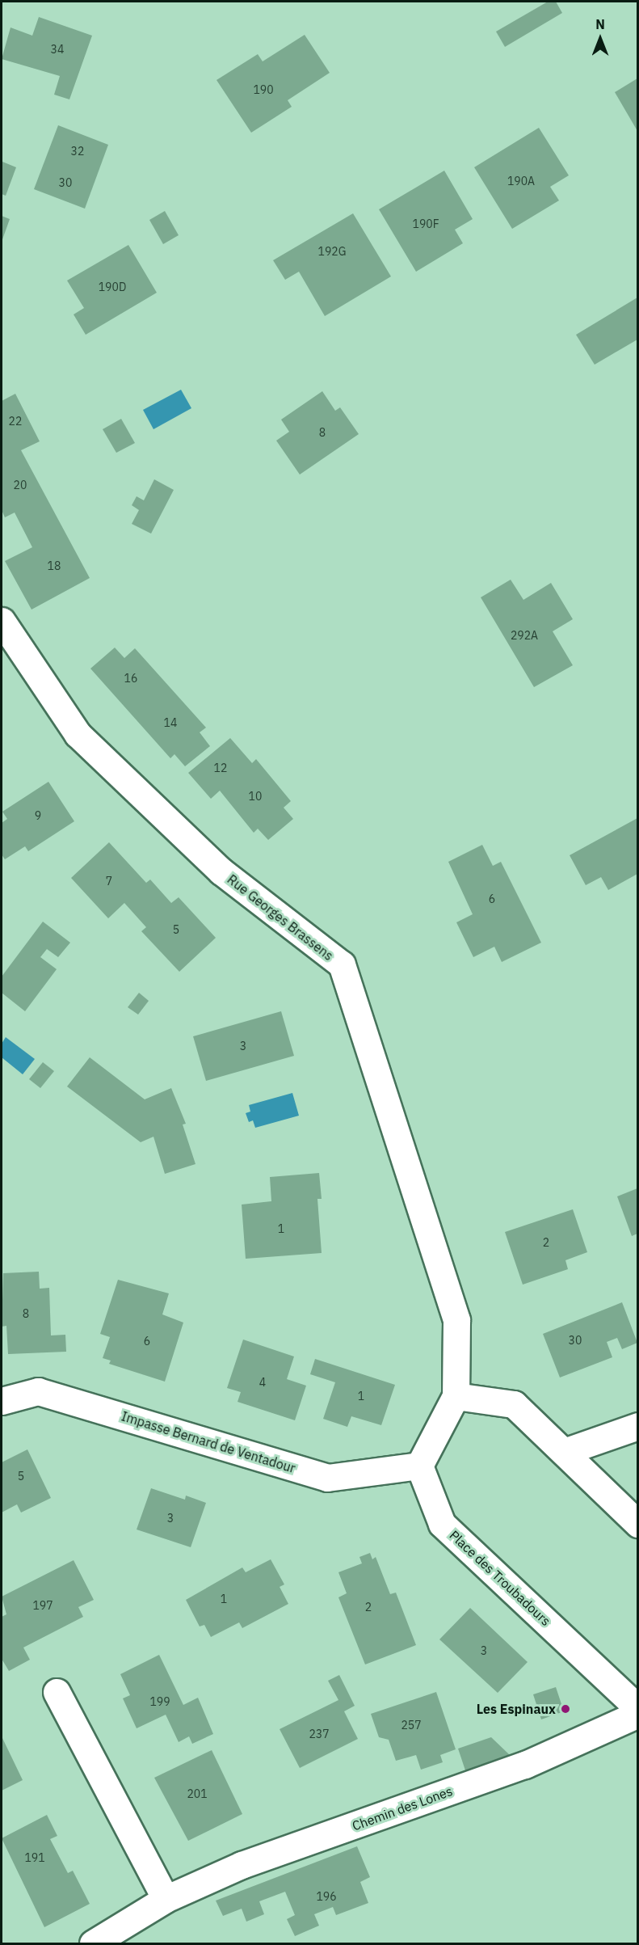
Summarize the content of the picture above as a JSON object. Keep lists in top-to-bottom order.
{
  "streets": {
    "street": [
      "Rue Georges Brassens",
      "Impasse Bernard de Ventadour",
      "Place des Troubadours",
      "Chemin des Lones"
    ]
  },
  "crossings": [
    ["Impasse Bernard de Ventadour", "Place des Troubadours"]
  ],
  "places": ["Les Espinaux"],
  "house_numbers": [
    "34",
    "190",
    "32",
    "190A",
    "30",
    "190F",
    "192G",
    "190D",
    "22",
    "8",
    "20",
    "18",
    "292A",
    "16",
    "14",
    "12",
    "10",
    "9",
    "7",
    "6",
    "5",
    "3",
    "1",
    "2",
    "8",
    "30",
    "6",
    "4",
    "1",
    "5",
    "3",
    "1",
    "197",
    "2",
    "3",
    "199",
    "257",
    "237",
    "201",
    "191",
    "196"
  ],
  "north": "top"
}
